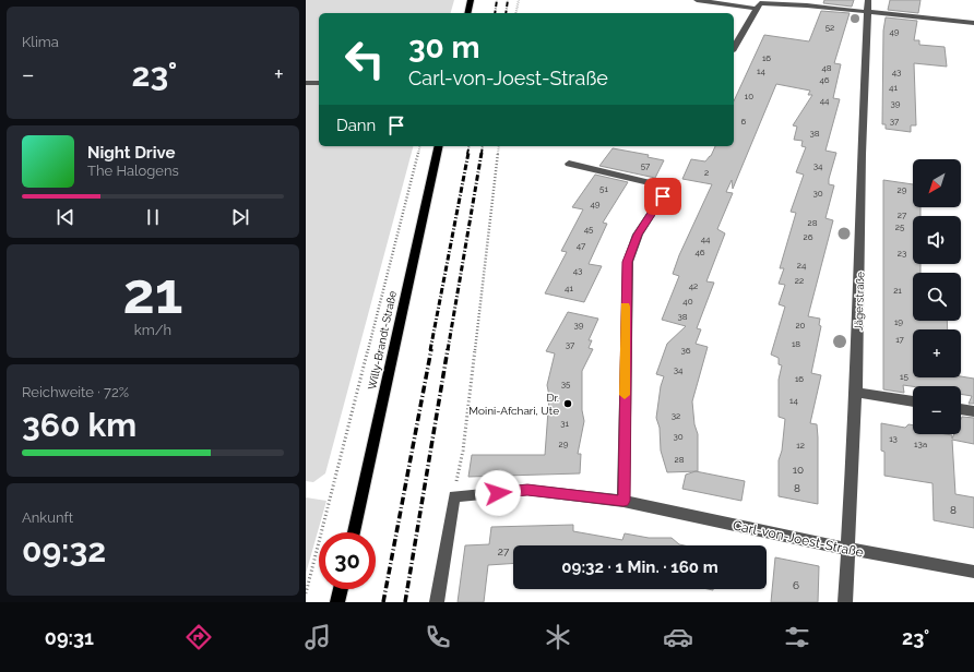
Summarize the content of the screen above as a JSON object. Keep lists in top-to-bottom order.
{
  "streets": {
    "main road": ["Willy-Brandt-Straße"],
    "street": ["Jägerstraße", "Carl-von-Joest-Straße"]
  },
  "crossings": [
    ["Jägerstraße", "Carl-von-Joest-Straße"]
  ],
  "places": ["Dr. Moini-Afchari, Ute"],
  "house_numbers": [
    "52",
    "49",
    "16",
    "48",
    "14",
    "43",
    "46",
    "41",
    "10",
    "44",
    "39",
    "6",
    "37",
    "38",
    "57",
    "34",
    "2",
    "51",
    "29",
    "30",
    "49",
    "27",
    "28",
    "25",
    "45",
    "26",
    "44",
    "47",
    "46",
    "23",
    "24",
    "43",
    "22",
    "42",
    "41",
    "21",
    "40",
    "38",
    "19",
    "39",
    "20",
    "17",
    "18",
    "37",
    "36",
    "34",
    "15",
    "16",
    "35",
    "14",
    "32",
    "31",
    "30",
    "13",
    "29",
    "13a",
    "12",
    "28",
    "10",
    "8",
    "8",
    "27",
    "6"
  ],
  "north": "bottom left",
  "page": {
    "tile": [
      "Klima",
      ["21", "km/h"],
      ["Reichweite · 72%", "360 km"],
      ["Ankunft", "09:32"]
    ],
    "turn": ["30 m", "Carl-von-Joest-Straße"],
    "heat": ["−", "23°", "+"],
    "then": "Dann",
    "song": ["Night Drive", "The Halogens"],
    "map_buttons": ["+", "−"],
    "limit": "30",
    "trip": "09:32 · 1 Min. · 160 m",
    "tabs": ["09:31", "23°"]
  }
}
